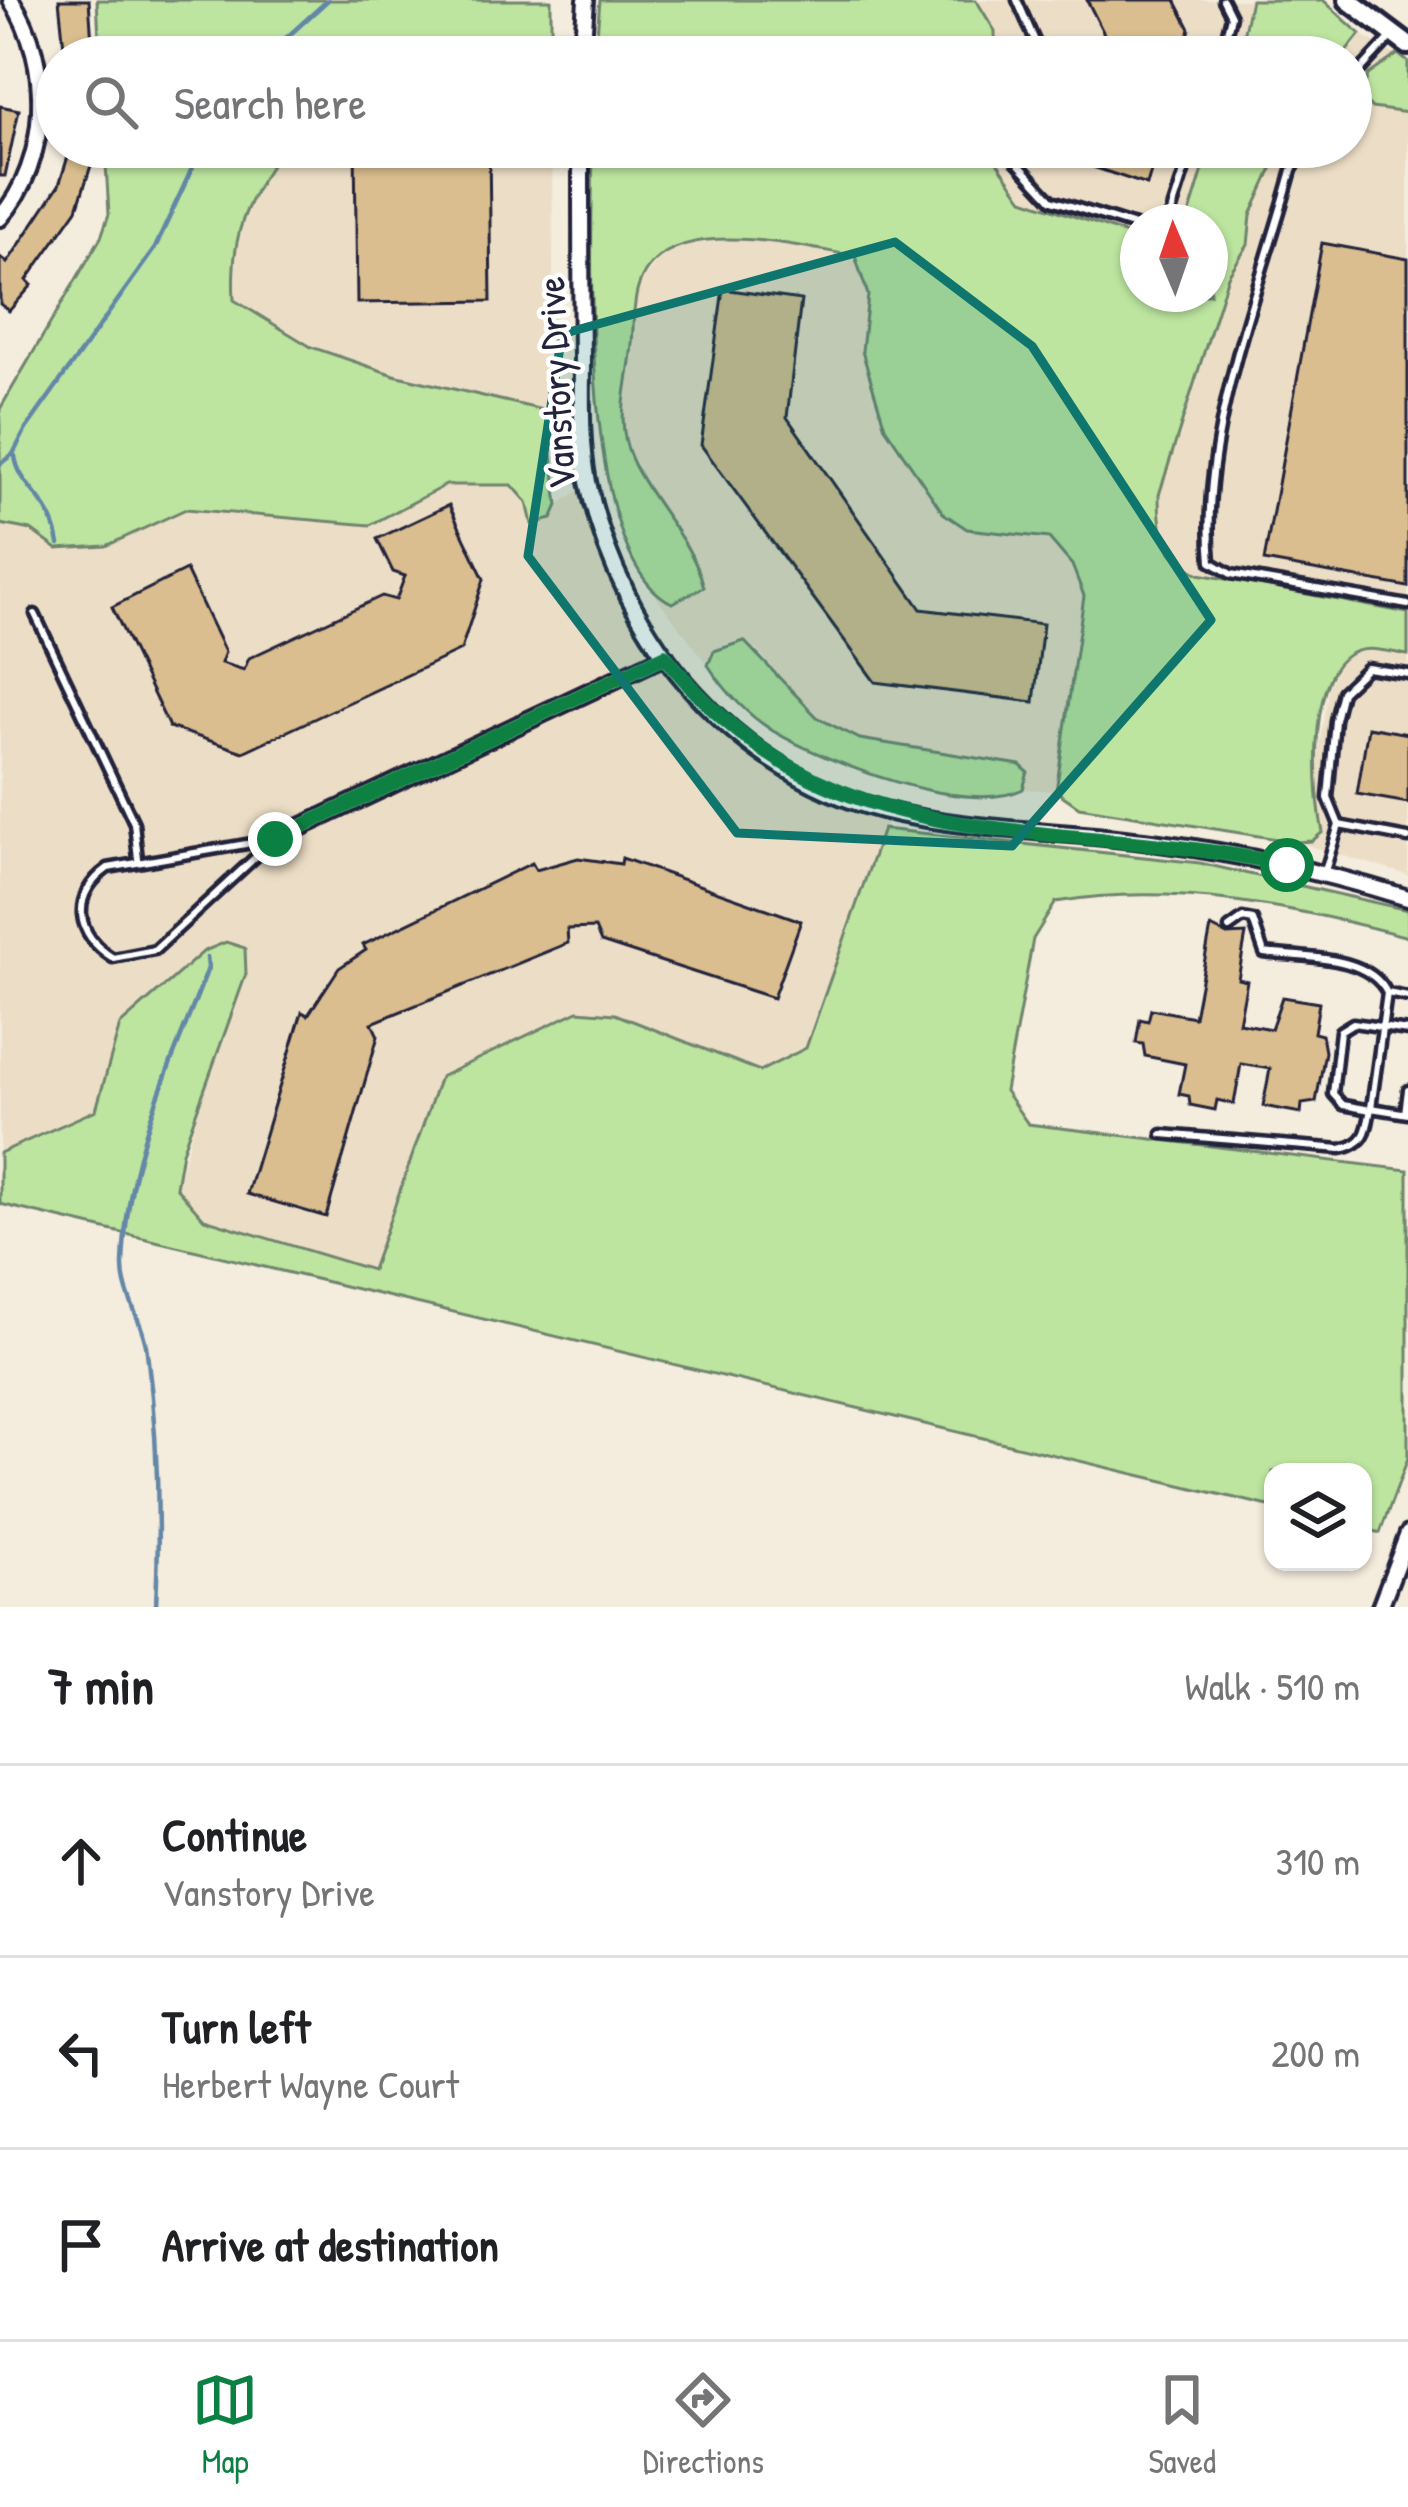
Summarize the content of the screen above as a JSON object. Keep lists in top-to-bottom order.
{
  "streets": {
    "street": ["Vanstory Drive"]
  },
  "north": "top",
  "page": {
    "search": "Search here",
    "heading": ["7 min", "Walk · 510 m"],
    "list": [
      ["Continue", "Vanstory Drive", "310 m"],
      ["Turn left", "Herbert Wayne Court", "200 m"],
      "Arrive at destination"
    ],
    "nav": ["Map", "Directions", "Saved"]
  }
}
